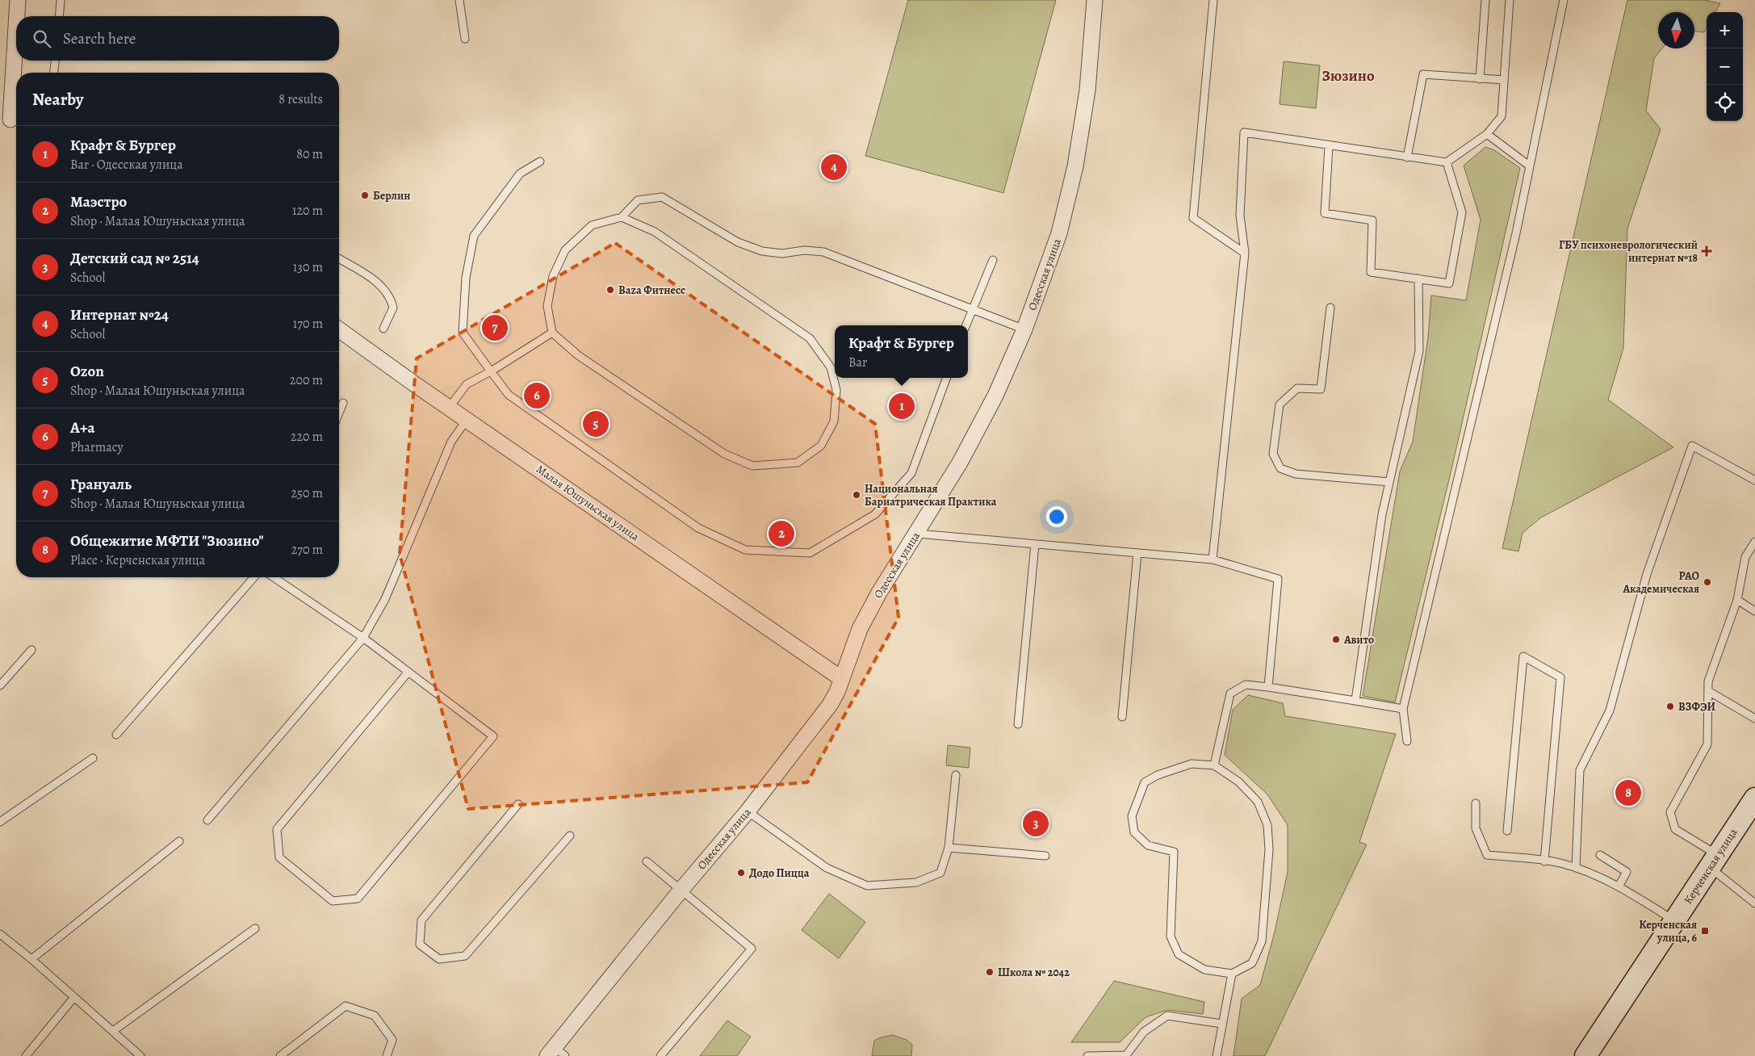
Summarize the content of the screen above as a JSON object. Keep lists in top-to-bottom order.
{
  "streets": {
    "street": ["Одесская улица", "Малая Юшуньская улица", "Керченская улица"]
  },
  "crossings": [
    ["Одесская улица", "Малая Юшуньская улица"]
  ],
  "districts": ["Зюзино"],
  "places": {
    "other": [
      "Берлин",
      "Baza Фитнесс",
      "Национальная Бариатрическая Практика",
      "РАО Академическая",
      "Авито",
      "ВЗФЭИ",
      "Додо Пицца",
      "Школа № 2042"
    ],
    "health": ["ГБУ психоневрологический интернат №18"],
    "transit": ["Керченская улица, 6"]
  },
  "north": "bottom",
  "page": {
    "map_buttons": ["+", "−"],
    "search": "Search here",
    "heading": ["Nearby", "8 results"],
    "list": [
      {
        "mark": "1",
        "name": "Крафт & Бургер",
        "note": "Bar · Одесская улица",
        "value": "80 m"
      },
      {
        "mark": "2",
        "name": "Маэстро",
        "note": "Shop · Малая Юшуньская улица",
        "value": "120 m"
      },
      {
        "mark": "3",
        "name": "Детский сад № 2514",
        "note": "School",
        "value": "130 m"
      },
      {
        "mark": "4",
        "name": "Интернат №24",
        "note": "School",
        "value": "170 m"
      },
      {
        "mark": "5",
        "name": "Ozon",
        "note": "Shop · Малая Юшуньская улица",
        "value": "200 m"
      },
      {
        "mark": "6",
        "name": "А+а",
        "note": "Pharmacy",
        "value": "220 m"
      },
      {
        "mark": "7",
        "name": "Грануаль",
        "note": "Shop · Малая Юшуньская улица",
        "value": "250 m"
      },
      {
        "mark": "8",
        "name": "Общежитие МФТИ \"Зюзино\"",
        "note": "Place · Керченская улица",
        "value": "270 m"
      }
    ],
    "pins": [
      "4",
      "7",
      "6",
      "1",
      "5",
      "2",
      "8",
      "3"
    ],
    "popup": ["Крафт & Бургер", "Bar"]
  }
}
